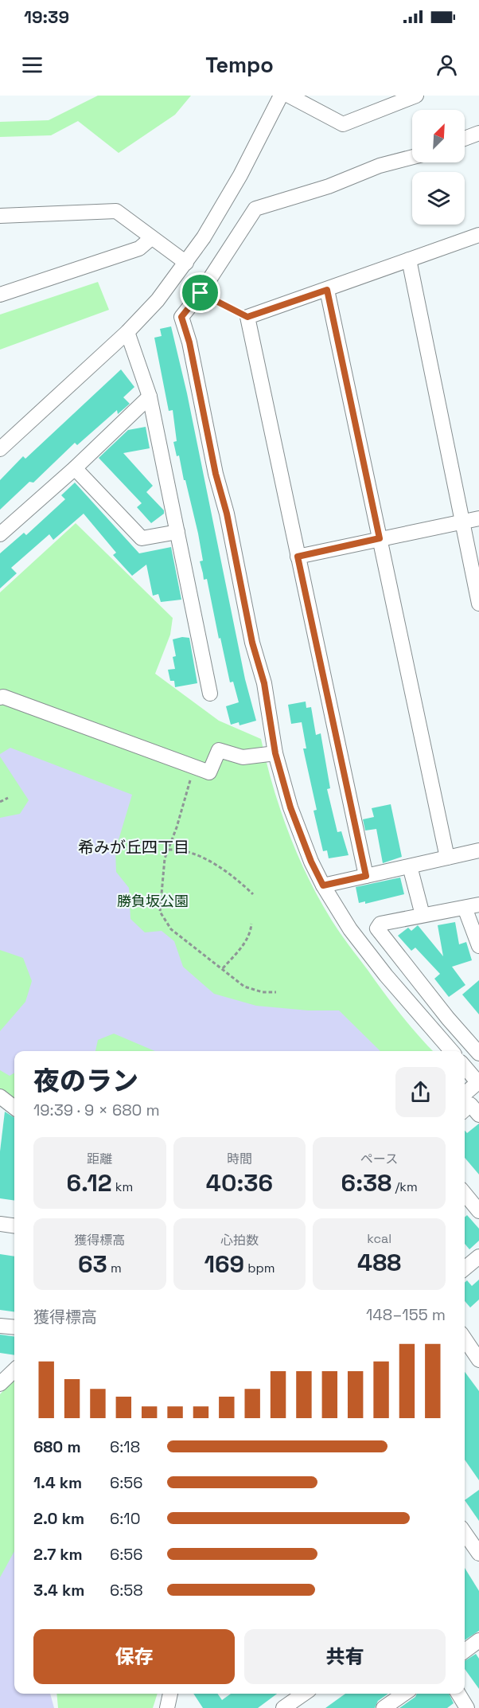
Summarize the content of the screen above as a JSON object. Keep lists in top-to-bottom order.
{
  "districts": ["希みが丘四丁目"],
  "parks": ["勝負坂公園"],
  "north": "top right",
  "page": {
    "status": "19:39",
    "header": "Tempo",
    "heading": ["夜のラン", "19:39 · 9 × 680 m"],
    "stats": [
      ["距離", "6.12 km"],
      ["時間", "40:36"],
      ["ペース", "6:38 /km"],
      ["獲得標高", "63 m"],
      ["心拍数", "169 bpm"],
      ["kcal", "488"]
    ],
    "chart": ["獲得標高", "148–155 m"],
    "list": [
      {
        "name": "680 m",
        "note": "6:18"
      },
      {
        "name": "1.4 km",
        "note": "6:56"
      },
      {
        "name": "2.0 km",
        "note": "6:10"
      },
      {
        "name": "2.7 km",
        "note": "6:56"
      },
      {
        "name": "3.4 km",
        "note": "6:58"
      }
    ],
    "buttons": ["保存", "共有"]
  }
}
